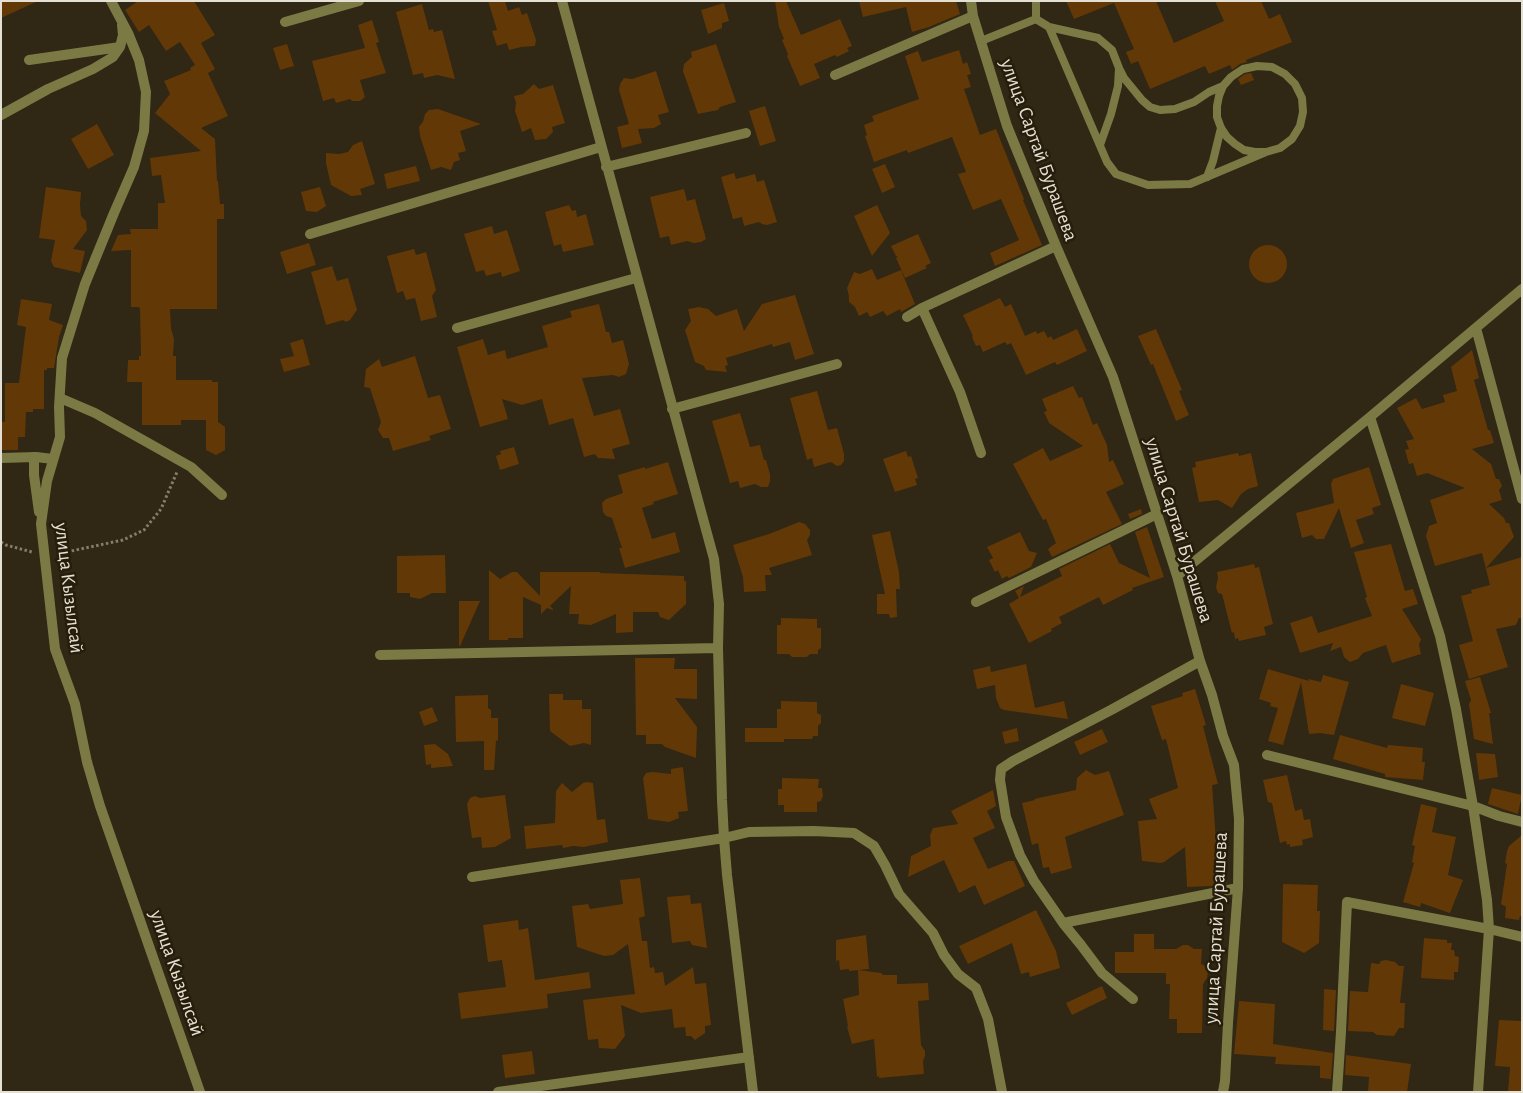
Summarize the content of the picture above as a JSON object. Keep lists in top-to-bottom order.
{
  "streets": {
    "street": ["улица Сартай Бурашева", "улица Кызылсай"]
  }
}
